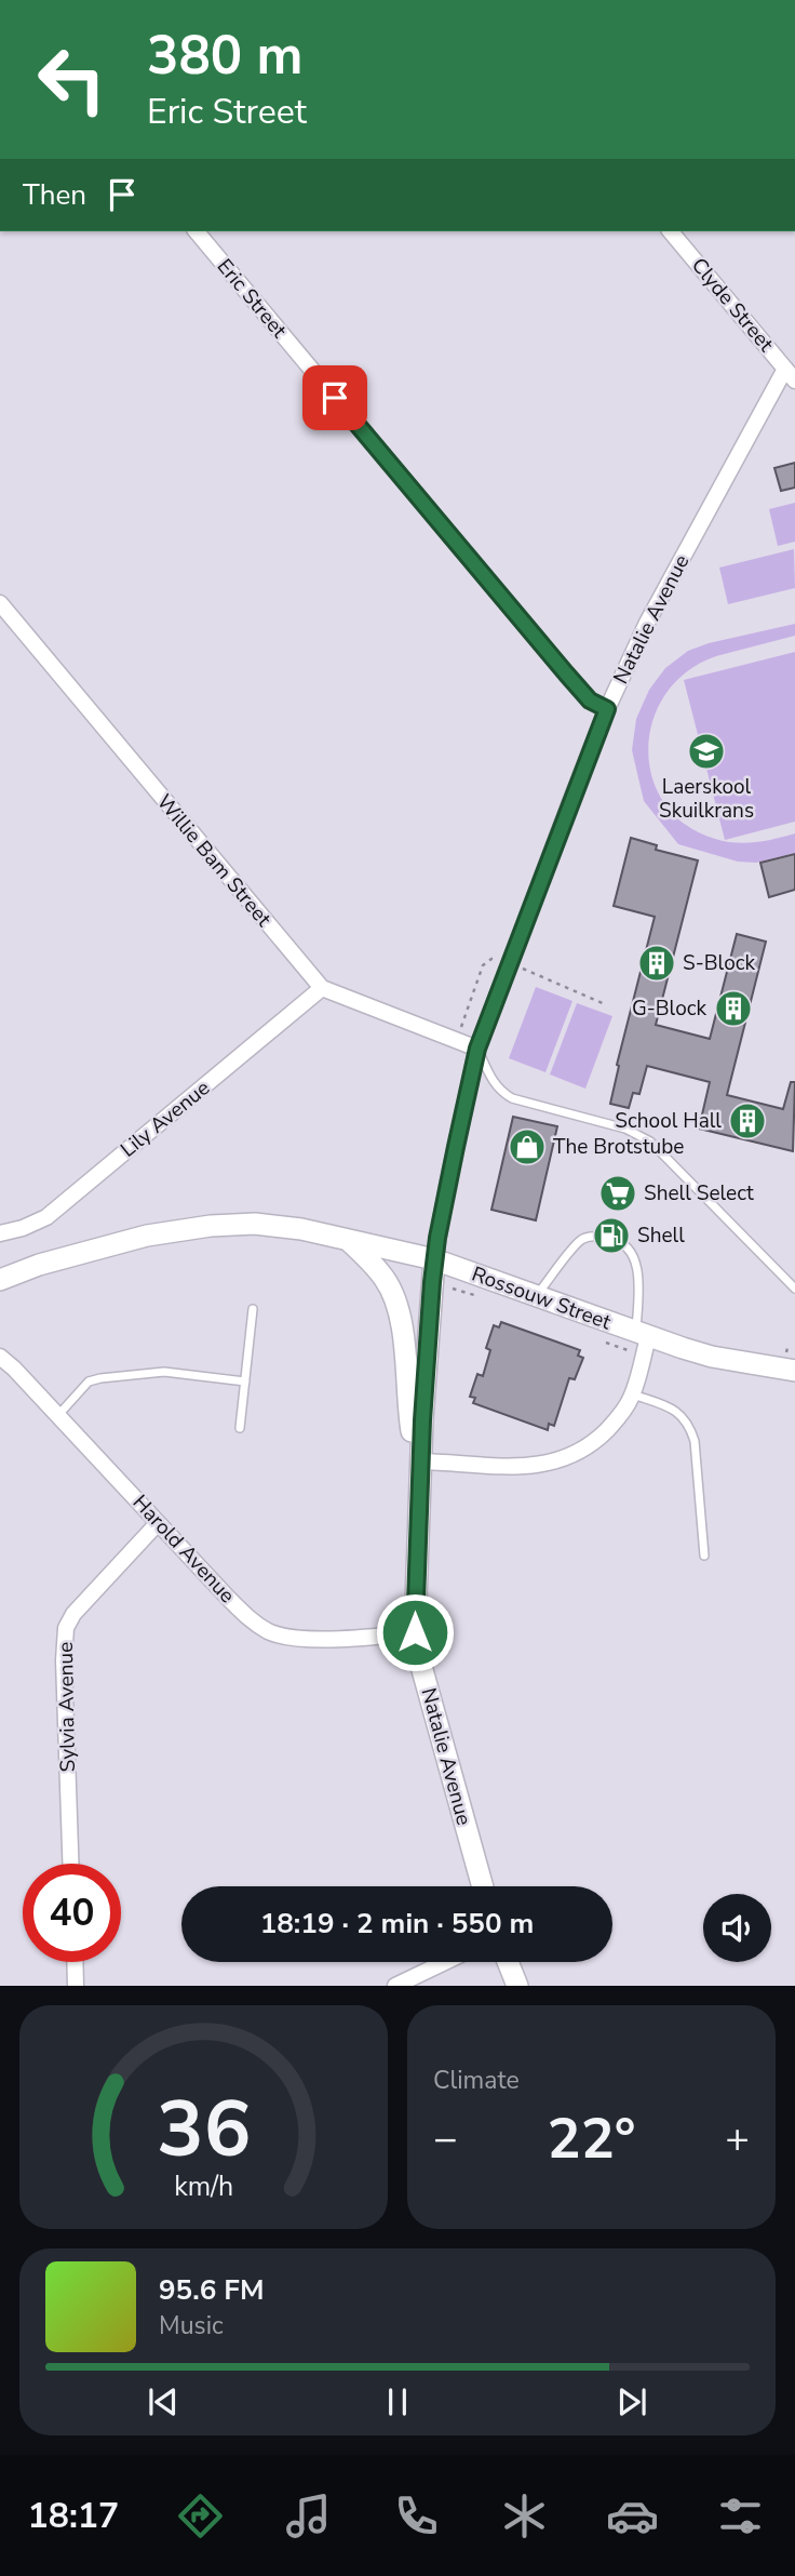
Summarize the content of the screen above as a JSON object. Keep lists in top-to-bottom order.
{
  "streets": {
    "street": [
      "Eric Street",
      "Clyde Street",
      "Natalie Avenue",
      "Willie Bam Street",
      "Lily Avenue",
      "Rossouw Street",
      "Harold Avenue",
      "Sylvia Avenue"
    ]
  },
  "crossings": [
    ["Eric Street", "Natalie Avenue"],
    ["Clyde Street", "Natalie Avenue"],
    ["Natalie Avenue", "Willie Bam Street"],
    ["Natalie Avenue", "Rossouw Street"],
    ["Natalie Avenue", "Harold Avenue"],
    ["Willie Bam Street", "Lily Avenue"],
    ["Harold Avenue", "Sylvia Avenue"]
  ],
  "places": {
    "school or university": ["Laerskool Skuilkrans"],
    "building": ["S-Block", "G-Block", "School Hall"],
    "shop": ["The Brotstube"],
    "supermarket": ["Shell Select"],
    "fuel station": ["Shell"]
  },
  "page": {
    "turn": ["380 m", "Eric Street"],
    "then": "Then",
    "limit": "40",
    "trip": "18:19 · 2 min · 550 m",
    "tile": "Climate",
    "heat": ["−", "22°", "+"],
    "song": ["95.6 FM", "Music"],
    "tabs": "18:17",
    "gauge": ["36", "km/h"]
  }
}
